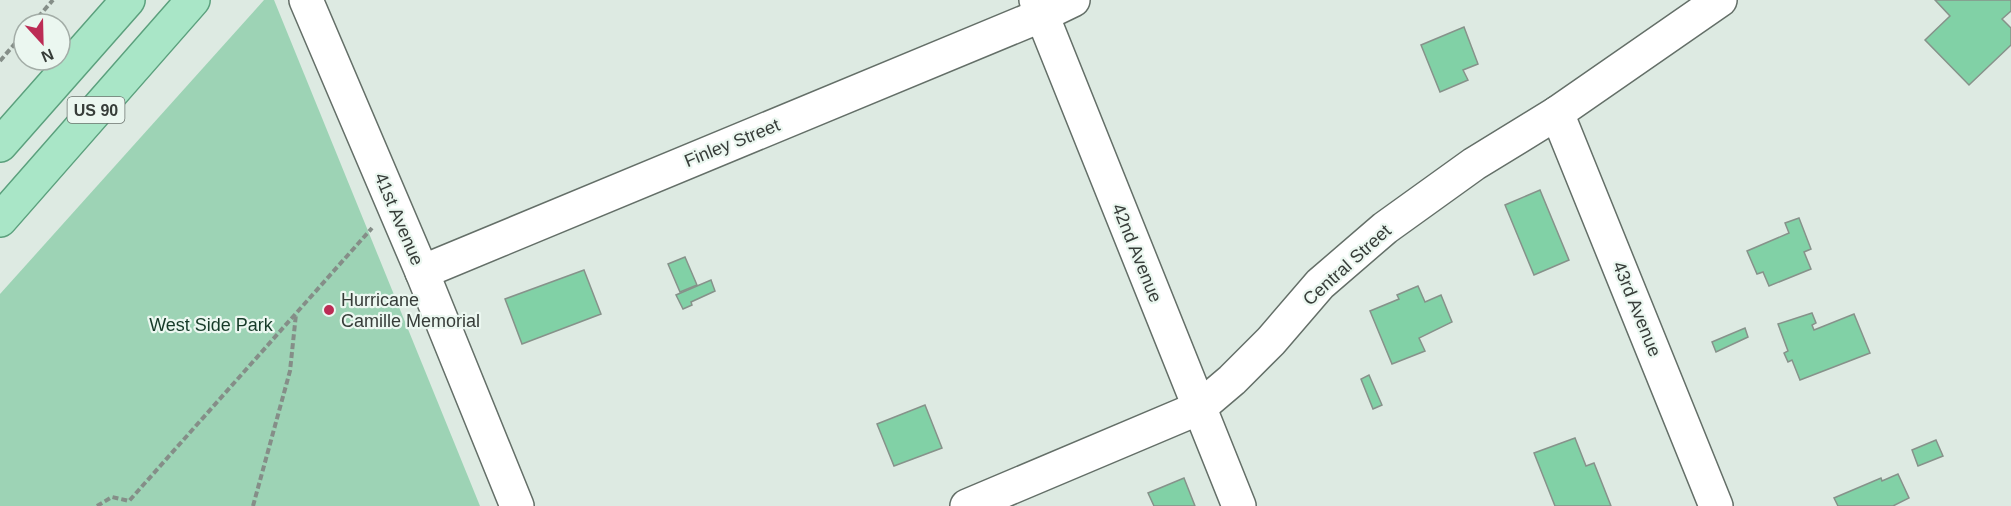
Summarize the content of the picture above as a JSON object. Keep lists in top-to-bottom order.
{
  "streets": {
    "main road": ["US 90"],
    "street": [
      "Finley Street",
      "41st Avenue",
      "42nd Avenue",
      "Central Street",
      "43rd Avenue"
    ]
  },
  "crossings": [
    ["Finley Street", "41st Avenue"],
    ["Finley Street", "42nd Avenue"],
    ["42nd Avenue", "Central Street"],
    ["Central Street", "43rd Avenue"]
  ],
  "parks": ["West Side Park"],
  "places": ["Hurricane Camille Memorial"],
  "north": "bottom"
}
